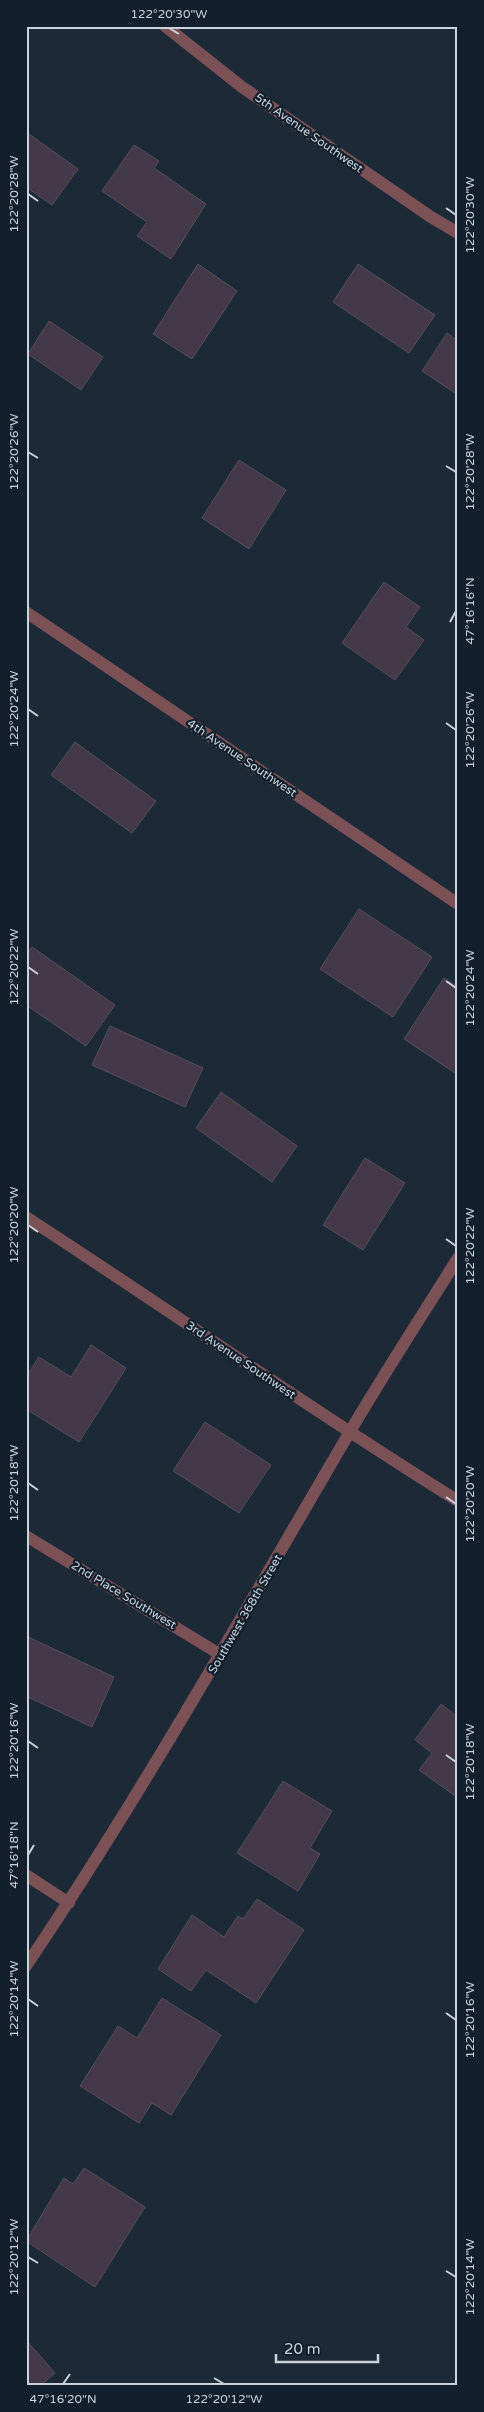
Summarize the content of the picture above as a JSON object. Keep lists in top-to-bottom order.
{
  "streets": {
    "street": [
      "5th Avenue Southwest",
      "4th Avenue Southwest",
      "3rd Avenue Southwest",
      "2nd Place Southwest",
      "Southwest 368th Street"
    ]
  },
  "crossings": [
    ["3rd Avenue Southwest", "Southwest 368th Street"],
    ["2nd Place Southwest", "Southwest 368th Street"]
  ],
  "scale_bar": "20 m",
  "coordinates": [
    "122°20'30\"W",
    "122°20'28\"W",
    "122°20'26\"W",
    "47°16'16\"N",
    "122°20'24\"W",
    "122°20'22\"W",
    "122°20'20\"W",
    "122°20'18\"W",
    "122°20'16\"W",
    "47°16'18\"N",
    "122°20'14\"W",
    "122°20'12\"W",
    "47°16'20\"N"
  ]
}
